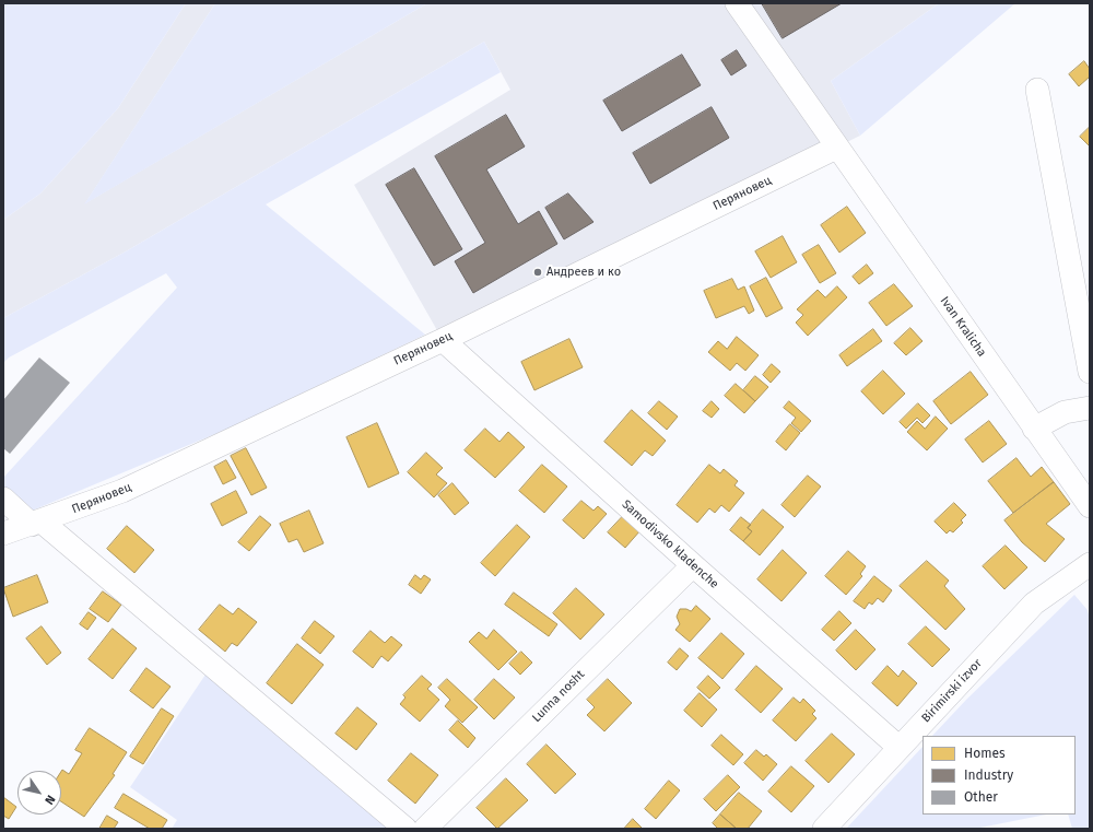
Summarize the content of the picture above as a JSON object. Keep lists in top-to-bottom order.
{
  "streets": {
    "street": [
      "Перяновец",
      "Ivan Kralicha",
      "Samodivsko kladenche",
      "Birimirski izvor",
      "Lunna nosht"
    ]
  },
  "crossings": [
    ["Перяновец", "Ivan Kralicha"],
    ["Перяновец", "Samodivsko kladenche"],
    ["Samodivsko kladenche", "Birimirski izvor"],
    ["Samodivsko kladenche", "Lunna nosht"]
  ],
  "places": ["Андреев и ко"],
  "legend": ["Homes", "Industry", "Other"],
  "north": "bottom right"
}
